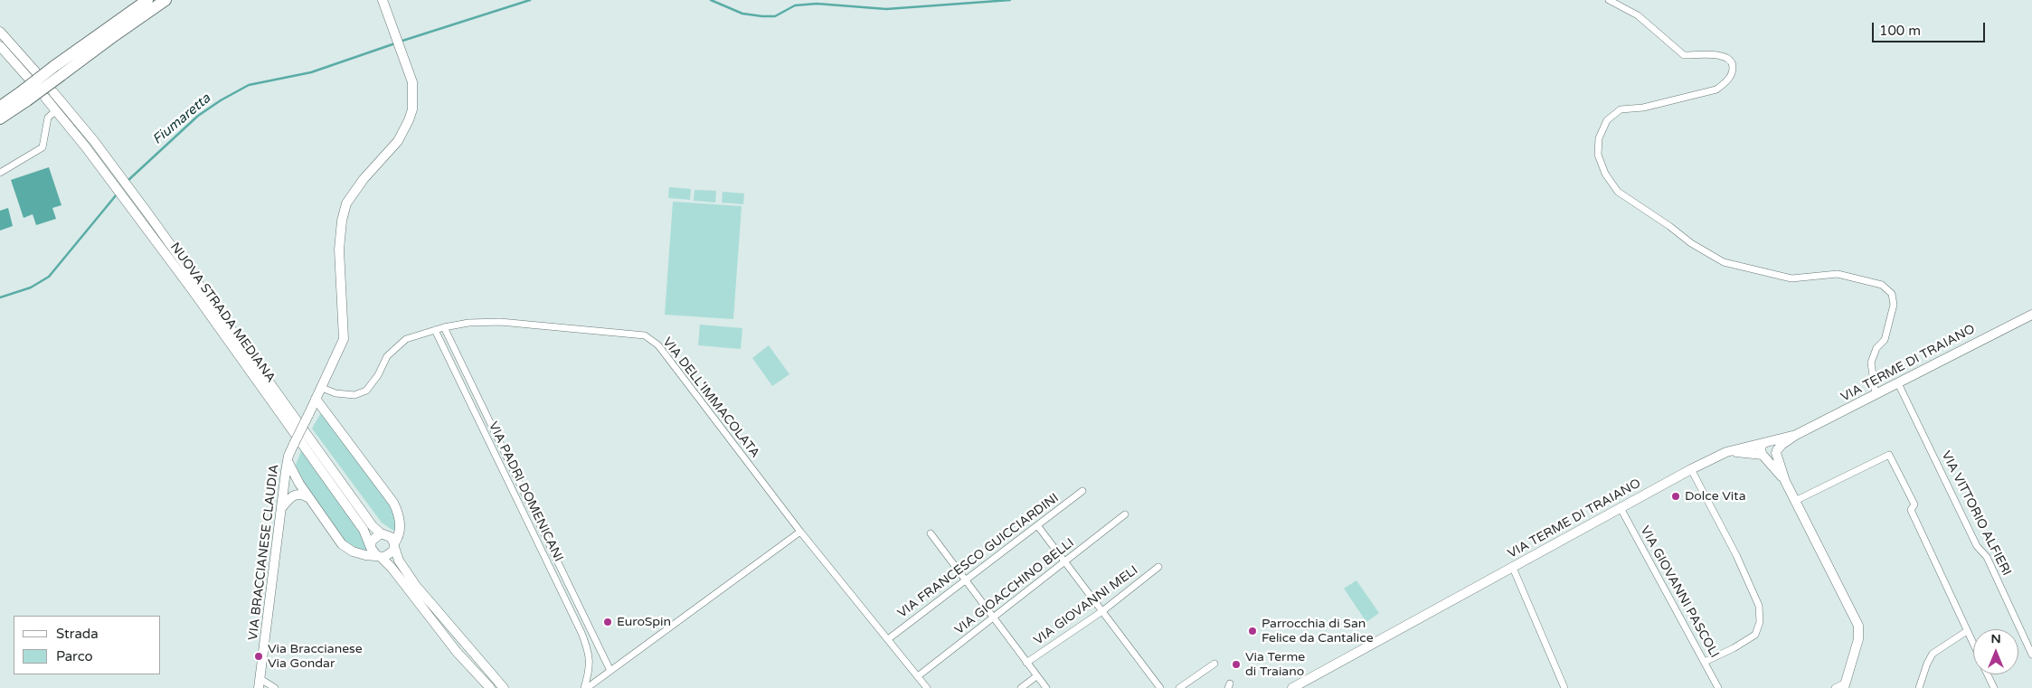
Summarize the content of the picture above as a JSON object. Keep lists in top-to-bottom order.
{
  "streets": {
    "street": [
      "NUOVA STRADA MEDIANA",
      "VIA TERME DI TRAIANO",
      "VIA DELL'IMMACOLATA",
      "VIA PADRI DOMENICANI",
      "VIA VITTORIO ALFIERI",
      "VIA BRACCIANESE CLAUDIA",
      "VIA FRANCESCO GUICCIARDINI",
      "VIA GIOACCHINO BELLI",
      "VIA GIOVANNI PASCOLI",
      "VIA GIOVANNI MELI"
    ]
  },
  "crossings": [
    ["VIA TERME DI TRAIANO", "VIA VITTORIO ALFIERI"],
    ["VIA TERME DI TRAIANO", "VIA GIOVANNI PASCOLI"],
    ["VIA DELL'IMMACOLATA", "VIA PADRI DOMENICANI"],
    ["VIA DELL'IMMACOLATA", "VIA BRACCIANESE CLAUDIA"],
    ["VIA DELL'IMMACOLATA", "VIA FRANCESCO GUICCIARDINI"],
    ["VIA DELL'IMMACOLATA", "VIA GIOACCHINO BELLI"]
  ],
  "water": ["Fiumaretta"],
  "places": [
    "Dolce Vita",
    "EuroSpin",
    "Parrocchia di San Felice da Cantalice",
    "Via Braccianese Via Gondar",
    "Via Terme di Traiano"
  ],
  "legend": ["Strada", "Parco"],
  "scale_bar": "100 m",
  "north": "top"
}
